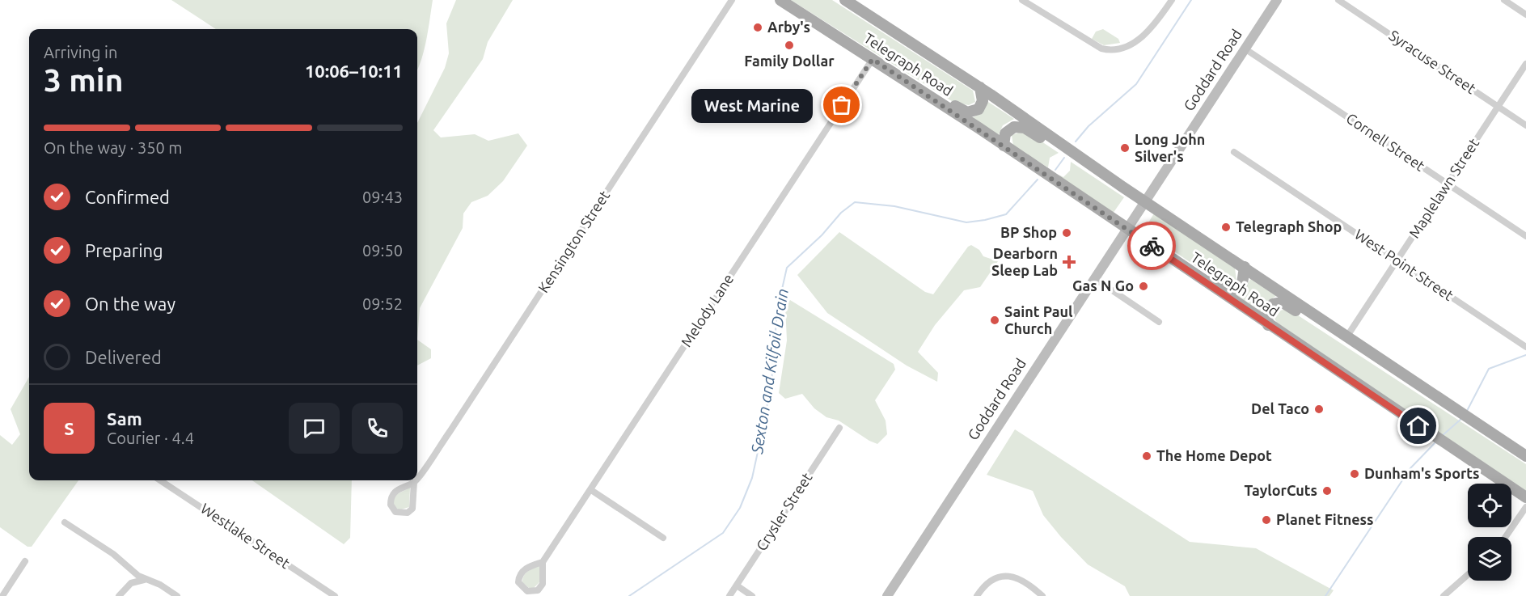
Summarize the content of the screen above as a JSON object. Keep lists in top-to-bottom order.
{
  "streets": {
    "main road": ["Telegraph Road", "Goddard Road"],
    "street": [
      "Syracuse Street",
      "Cornell Street",
      "Maplelawn Street",
      "Kensington Street",
      "West Point Street",
      "Melody Lane",
      "Crysler Street",
      "Westlake Street"
    ]
  },
  "crossings": [
    ["Syracuse Street", "Maplelawn Street"],
    ["Telegraph Road", "Goddard Road"],
    ["Telegraph Road", "Maplelawn Street"],
    ["Telegraph Road", "Melody Lane"],
    ["Goddard Road", "Cornell Street"],
    ["Cornell Street", "Maplelawn Street"],
    ["Maplelawn Street", "West Point Street"]
  ],
  "water": ["Sexton and Kilfoil Drain"],
  "places": {
    "other": [
      "Arby's",
      "Family Dollar",
      "West Marine",
      "Long John Silver's",
      "Telegraph Shop",
      "BP Shop",
      "Gas N Go",
      "Saint Paul Church",
      "Del Taco",
      "The Home Depot",
      "Dunham's Sports",
      "TaylorCuts",
      "Planet Fitness"
    ],
    "health": ["Dearborn Sleep Lab"]
  },
  "page": {
    "heading": ["3 min", "Arriving in", "10:06–10:11"],
    "panel": ["Sam", "Courier · 4.4"],
    "bubble": "West Marine",
    "bar": "On the way · 350 m",
    "list": [
      ["Confirmed", "09:43"],
      ["Preparing", "09:50"],
      ["On the way", "09:52"],
      "Delivered"
    ],
    "round": "S"
  }
}
